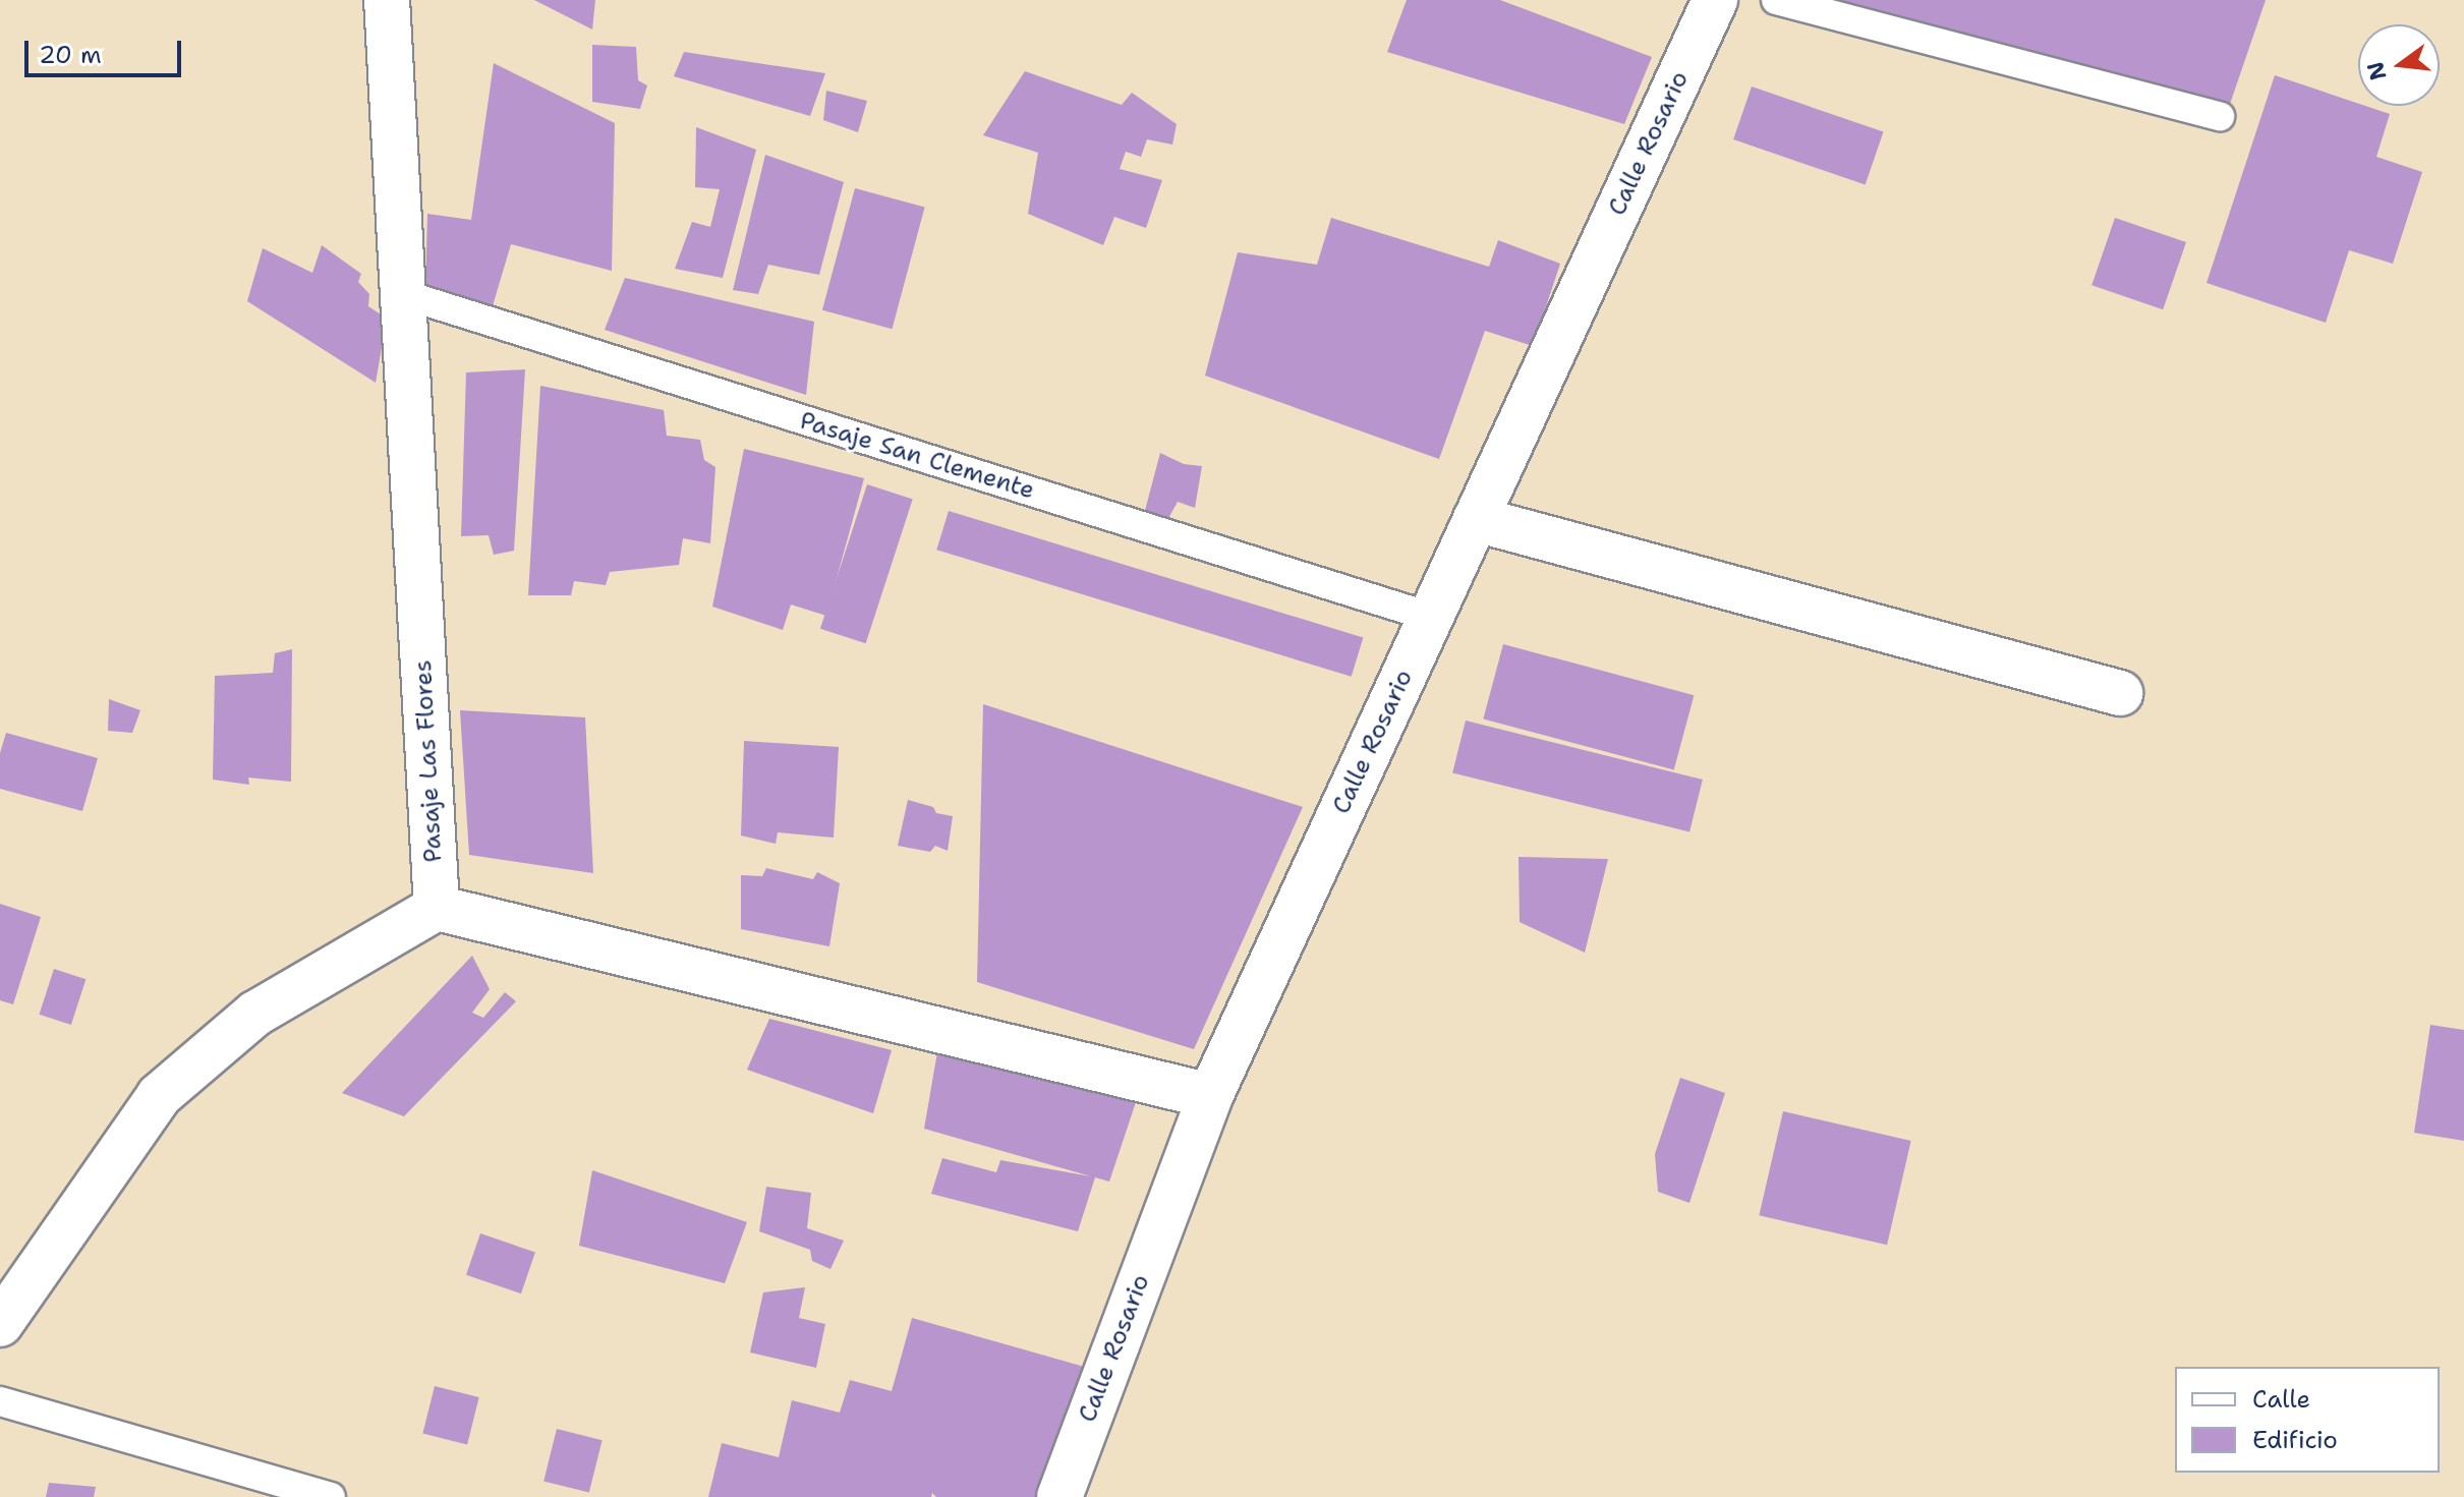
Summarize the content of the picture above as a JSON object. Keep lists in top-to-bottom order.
{
  "streets": {
    "street": ["Calle Rosario", "Pasaje Las Flores"],
    "lane": ["Pasaje San Clemente"]
  },
  "crossings": [
    ["Calle Rosario", "Pasaje San Clemente"],
    ["Pasaje San Clemente", "Pasaje Las Flores"]
  ],
  "legend": ["Calle", "Edificio"],
  "scale_bar": "20 m",
  "north": "left"
}
